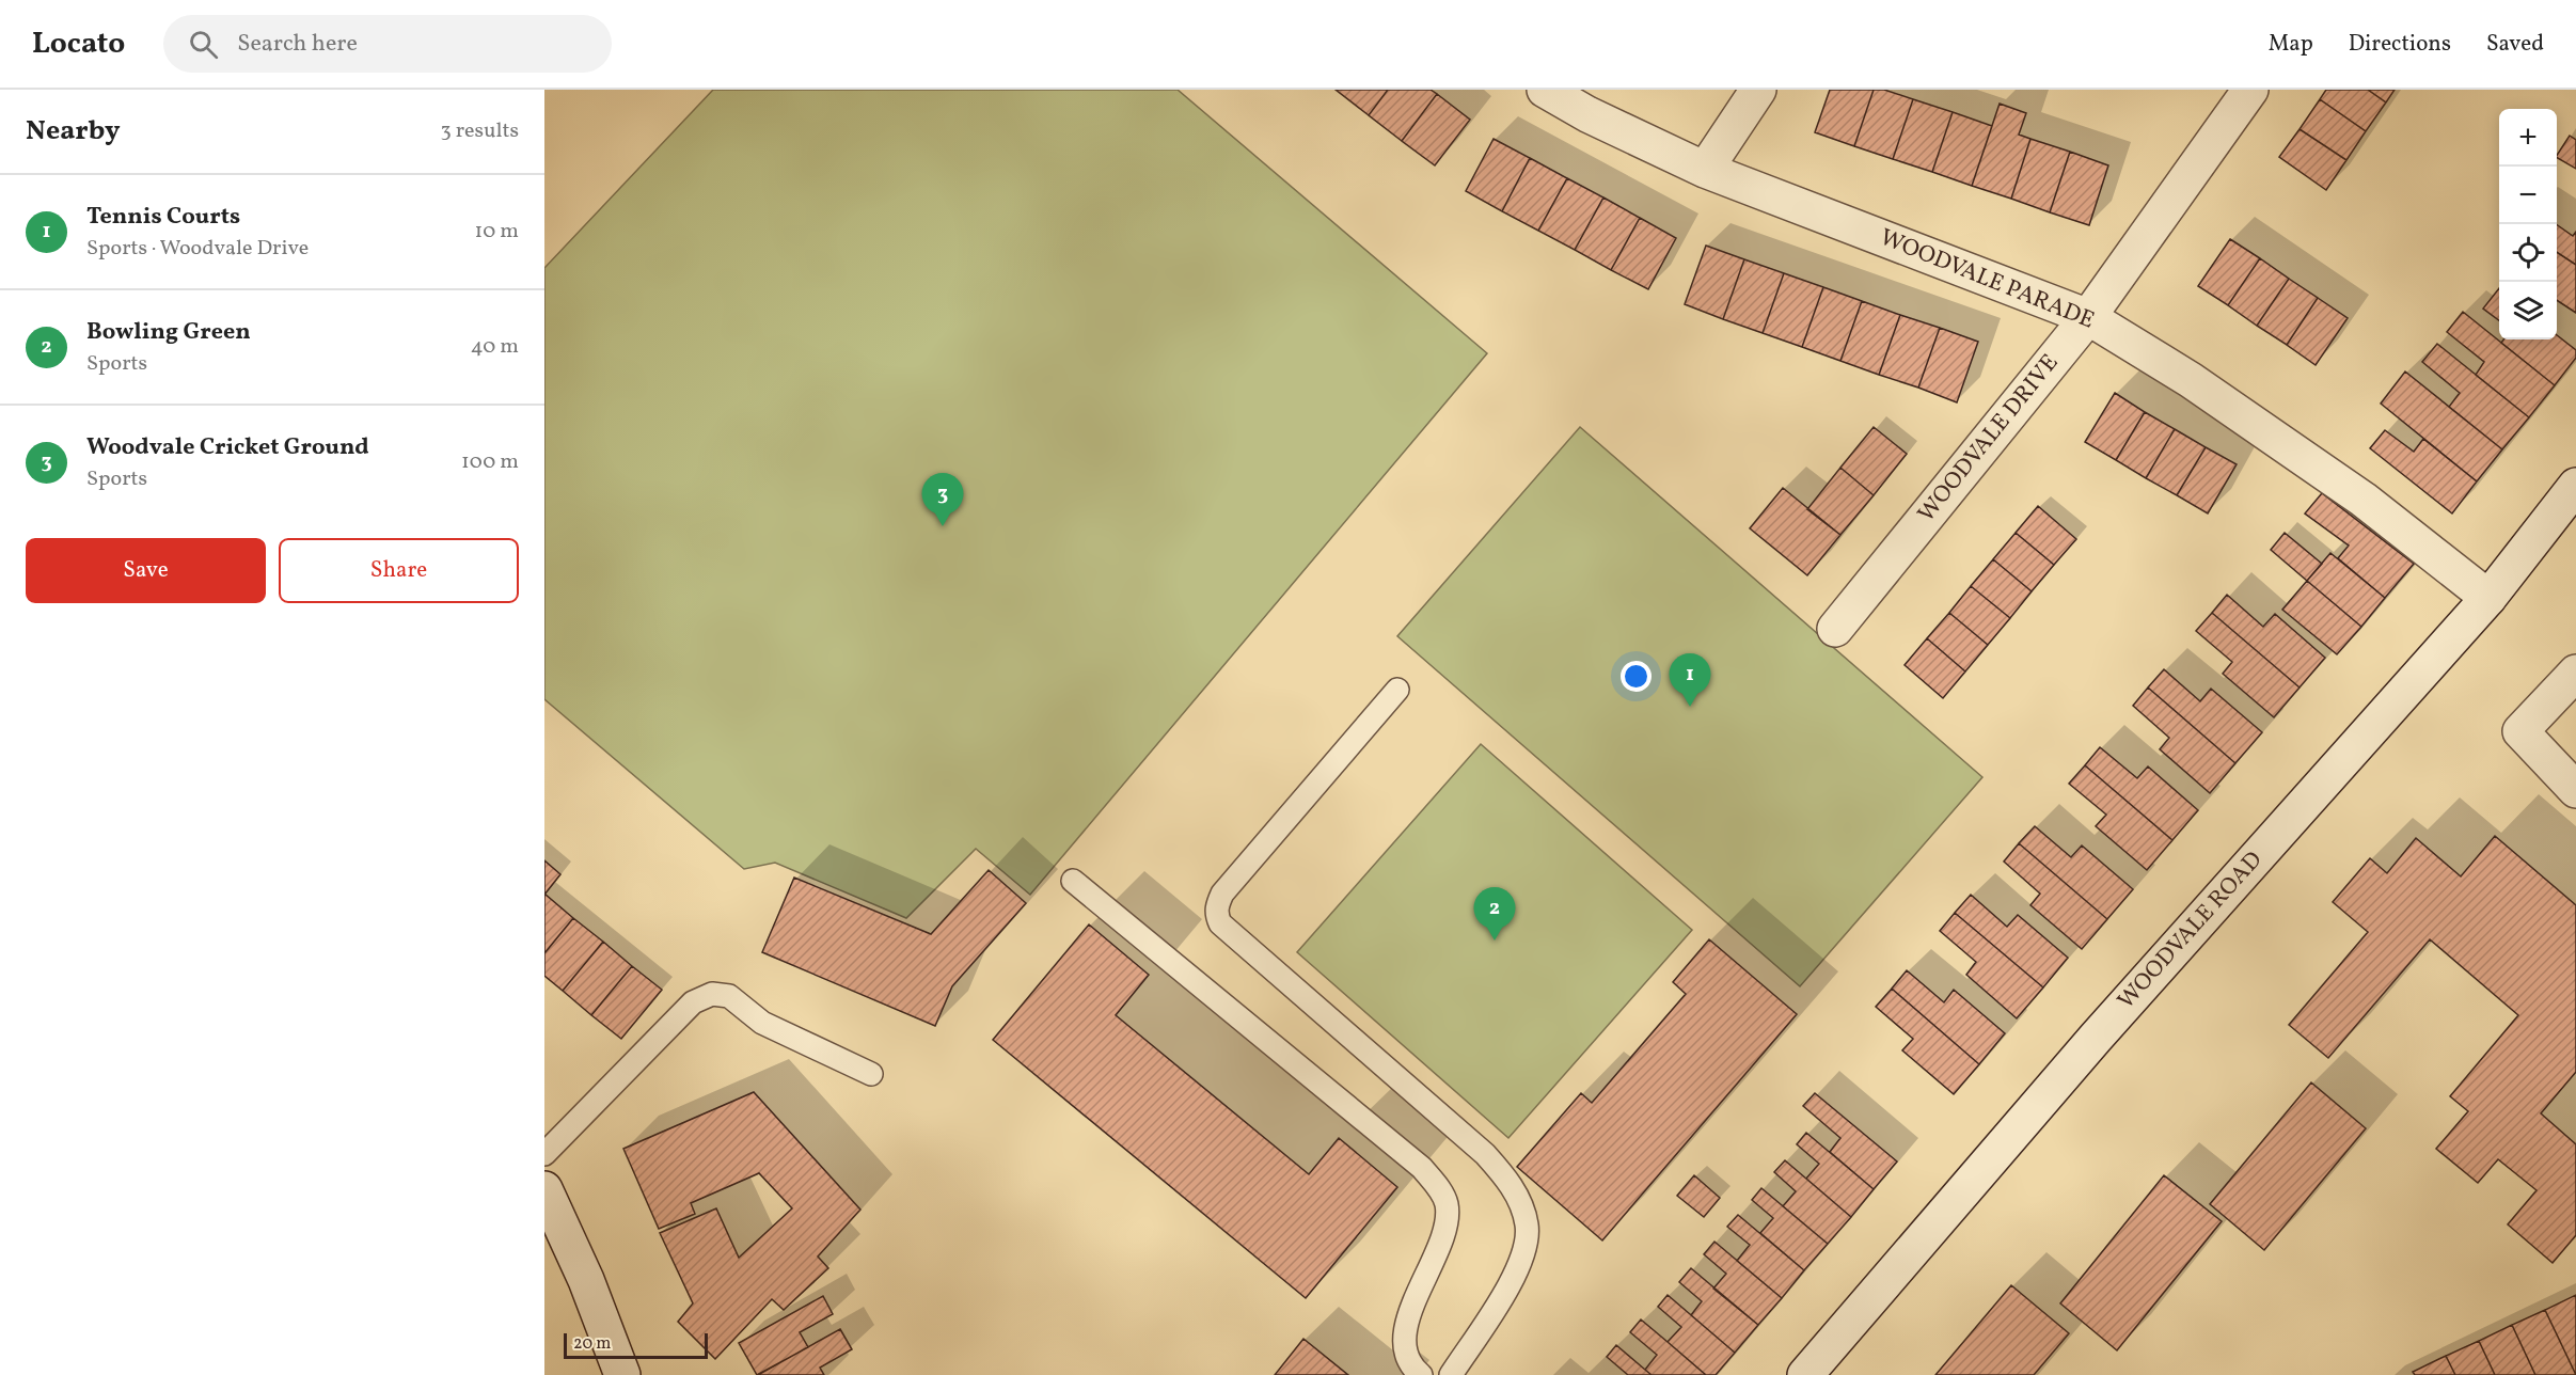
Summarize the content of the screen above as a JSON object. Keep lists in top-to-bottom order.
{
  "streets": {
    "street": ["WOODVALE PARADE", "WOODVALE DRIVE", "WOODVALE ROAD"]
  },
  "crossings": [
    ["WOODVALE PARADE", "WOODVALE DRIVE"],
    ["WOODVALE PARADE", "WOODVALE ROAD"]
  ],
  "scale_bar": "20 m",
  "page": {
    "header": "Locato",
    "search": "Search here",
    "nav": ["Map", "Directions", "Saved"],
    "heading": ["Nearby", "3 results"],
    "map_buttons": ["+", "−"],
    "list": [
      {
        "mark": "1",
        "name": "Tennis Courts",
        "note": "Sports · Woodvale Drive",
        "value": "10 m"
      },
      {
        "mark": "2",
        "name": "Bowling Green",
        "note": "Sports",
        "value": "40 m"
      },
      {
        "mark": "3",
        "name": "Woodvale Cricket Ground",
        "note": "Sports",
        "value": "100 m"
      }
    ],
    "pins": ["3", "1", "2"],
    "buttons": ["Save", "Share"],
    "scale": "20 m"
  }
}
